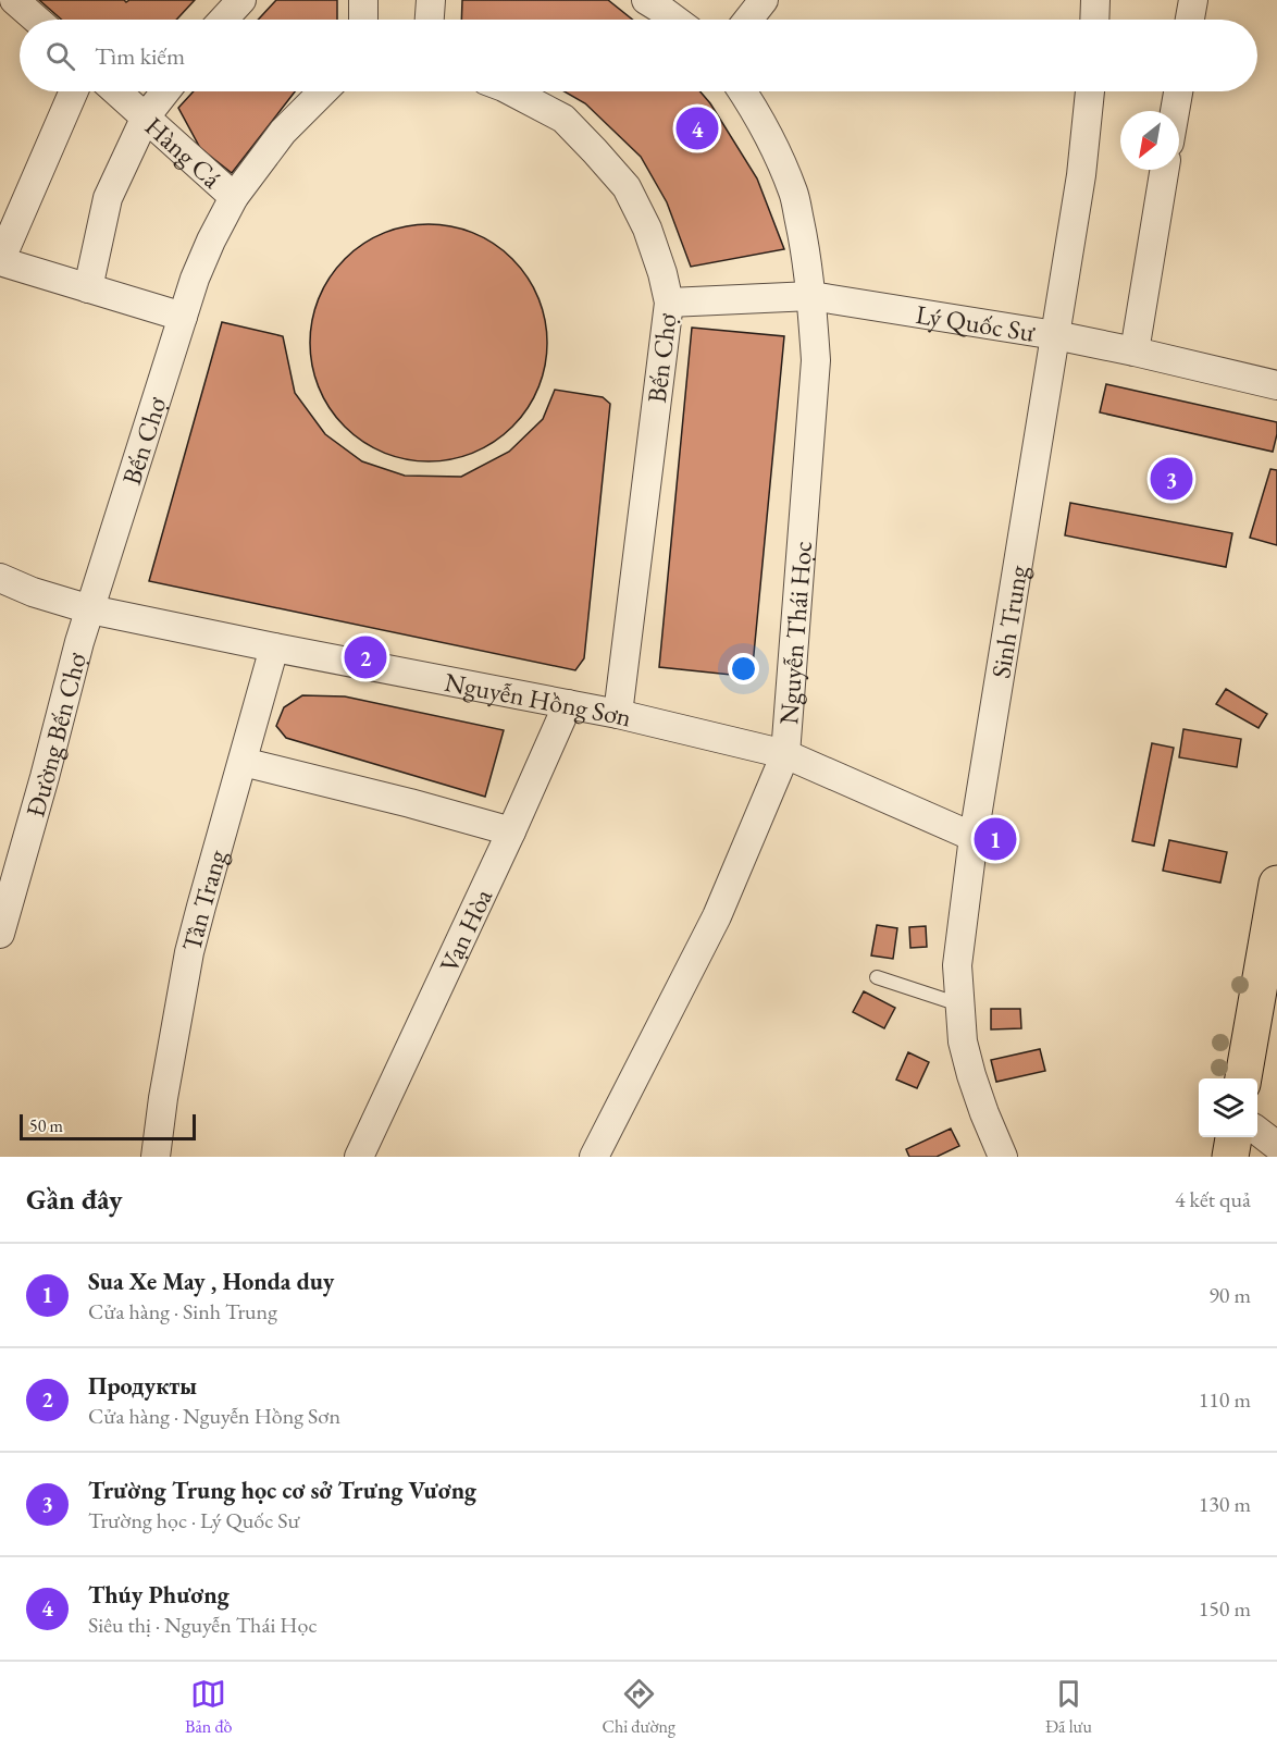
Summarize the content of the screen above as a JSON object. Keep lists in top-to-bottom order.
{
  "streets": {
    "street": [
      "Hàng Cá",
      "Lý Quốc Sư",
      "Bến Chợ",
      "Sinh Trung",
      "Nguyễn Thái Học",
      "Nguyễn Hồng Sơn",
      "Đường Bến Chợ",
      "Tân Trang",
      "Vạn Hòa"
    ]
  },
  "crossings": [
    ["Hàng Cá", "Bến Chợ"],
    ["Lý Quốc Sư", "Bến Chợ"],
    ["Lý Quốc Sư", "Sinh Trung"],
    ["Lý Quốc Sư", "Nguyễn Thái Học"],
    ["Bến Chợ", "Nguyễn Hồng Sơn"],
    ["Bến Chợ", "Đường Bến Chợ"],
    ["Sinh Trung", "Nguyễn Hồng Sơn"],
    ["Nguyễn Thái Học", "Nguyễn Hồng Sơn"],
    ["Nguyễn Hồng Sơn", "Đường Bến Chợ"],
    ["Nguyễn Hồng Sơn", "Tân Trang"],
    ["Nguyễn Hồng Sơn", "Vạn Hòa"]
  ],
  "scale_bar": "50 m",
  "north": "bottom left",
  "page": {
    "search": "Tìm kiếm",
    "pins": [
      "4",
      "3",
      "2",
      "1"
    ],
    "scale": "50 m",
    "heading": ["Gần đây", "4 kết quả"],
    "list": [
      {
        "mark": "1",
        "name": "Sua Xe May , Honda duy",
        "note": "Cửa hàng · Sinh Trung",
        "value": "90 m"
      },
      {
        "mark": "2",
        "name": "Продукты",
        "note": "Cửa hàng · Nguyễn Hồng Sơn",
        "value": "110 m"
      },
      {
        "mark": "3",
        "name": "Trường Trung học cơ sở Trưng Vương",
        "note": "Trường học · Lý Quốc Sư",
        "value": "130 m"
      },
      {
        "mark": "4",
        "name": "Thúy Phương",
        "note": "Siêu thị · Nguyễn Thái Học",
        "value": "150 m"
      }
    ],
    "nav": ["Bản đồ", "Chỉ đường", "Đã lưu"]
  }
}
